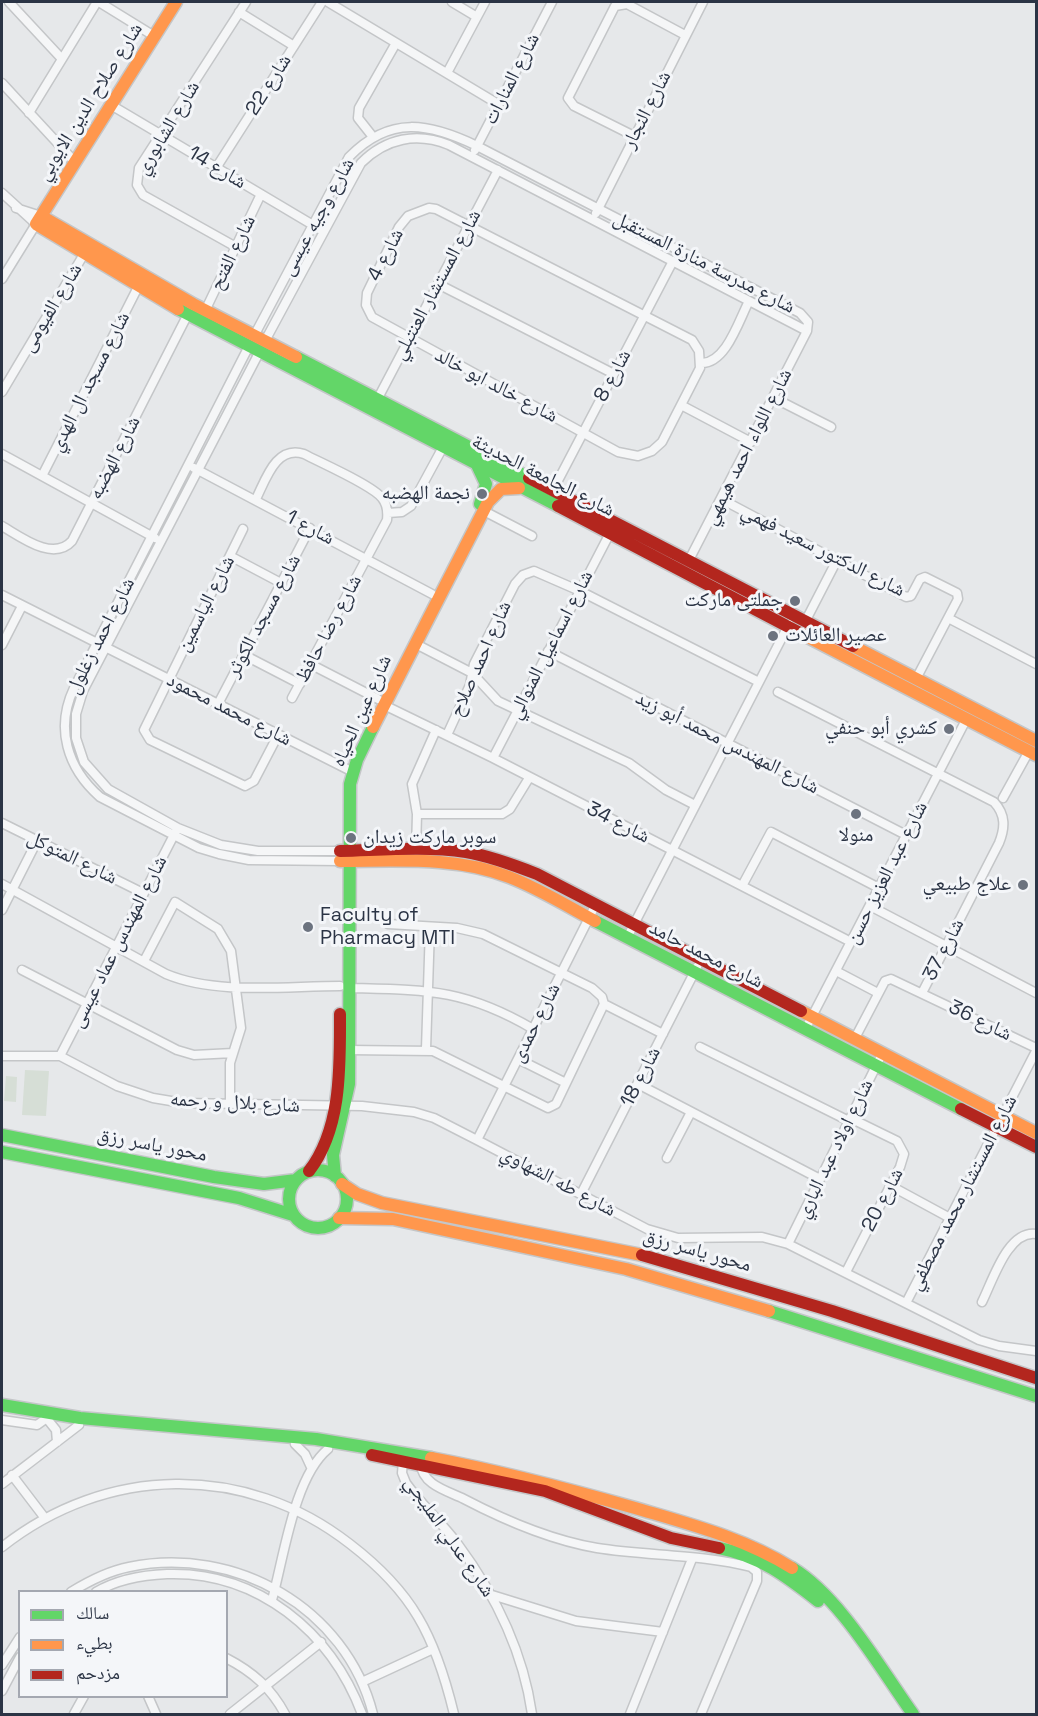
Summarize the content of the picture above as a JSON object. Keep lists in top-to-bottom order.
{
  "streets": {
    "street": [
      "شارع المنارات",
      "شارع 22",
      "شارع صلاح الدين الايوبي",
      "شارع النجار",
      "شارع الشابوري",
      "شارع 14",
      "شارع وجيه عيسى",
      "شارع الفتح",
      "شارع 4",
      "شارع مدرسة منارة المستقبل",
      "شارع المستشار العنتبلي",
      "شارع الفيومى",
      "شارع 8",
      "شارع مسجد ال الهدي",
      "شارع خالد ابو خالد",
      "شارع اللواء احمد هيمهي",
      "شارع الهضبه",
      "شارع الجامعة الحديثة",
      "شارع 1",
      "شارع الدكتور سعيد فهمي",
      "شارع الياسمين",
      "شارع مسجد الكوثر",
      "شارع رضا حافظ",
      "شارع احمد زغلول",
      "شارع اسماعيل المنوالي",
      "شارع احمد صلاح",
      "شارع محمد محمود",
      "شارع عين الحياه",
      "شارع المهندس محمد أبو زيد",
      "شارع 34",
      "شارع المتوكل",
      "شارع عبد العزيز حسن",
      "شارع المهندس عماد عيسى",
      "شارع 37",
      "شارع محمد حامد",
      "شارع 36",
      "شارع حمدى",
      "شارع 18",
      "شارع بلال و رحمه",
      "محور ياسر رزق",
      "شارع اولاد عبد الباري",
      "شارع طه الشهاوي",
      "شارع المستشار محمد مصطفي",
      "شارع 20",
      "شارع عدلي المليجي"
    ]
  },
  "crossings": [
    ["شارع المنارات", "شارع وجيه عيسى"],
    ["شارع المنارات", "شارع مدرسة منارة المستقبل"],
    ["شارع 22", "شارع 14"],
    ["شارع صلاح الدين الايوبي", "شارع 14"],
    ["شارع صلاح الدين الايوبي", "شارع الجامعة الحديثة"],
    ["شارع النجار", "شارع مدرسة منارة المستقبل"],
    ["شارع الشابوري", "شارع 14"],
    ["شارع الشابوري", "شارع الفتح"],
    ["شارع 14", "شارع وجيه عيسى"],
    ["شارع 14", "شارع الفتح"],
    ["شارع وجيه عيسى", "شارع مدرسة منارة المستقبل"],
    ["شارع وجيه عيسى", "شارع الجامعة الحديثة"],
    ["شارع وجيه عيسى", "شارع احمد زغلول"],
    ["شارع الفتح", "شارع الجامعة الحديثة"],
    ["شارع 4", "شارع المستشار العنتبلي"],
    ["شارع 4", "شارع خالد ابو خالد"],
    ["شارع مدرسة منارة المستقبل", "شارع المستشار العنتبلي"],
    ["شارع مدرسة منارة المستقبل", "شارع 8"],
    ["شارع مدرسة منارة المستقبل", "شارع اللواء احمد هيمهي"],
    ["شارع المستشار العنتبلي", "شارع خالد ابو خالد"],
    ["شارع المستشار العنتبلي", "شارع الجامعة الحديثة"],
    ["شارع الفيومى", "شارع الجامعة الحديثة"],
    ["شارع 8", "شارع خالد ابو خالد"],
    ["شارع 8", "شارع الجامعة الحديثة"],
    ["شارع مسجد ال الهدي", "شارع الجامعة الحديثة"],
    ["شارع اللواء احمد هيمهي", "شارع الجامعة الحديثة"],
    ["شارع اللواء احمد هيمهي", "شارع الدكتور سعيد فهمي"],
    ["شارع الهضبه", "شارع الجامعة الحديثة"],
    ["شارع الجامعة الحديثة", "شارع احمد زغلول"],
    ["شارع الجامعة الحديثة", "شارع اسماعيل المنوالي"],
    ["شارع الجامعة الحديثة", "شارع عين الحياه"],
    ["شارع الجامعة الحديثة", "شارع عبد العزيز حسن"],
    ["شارع 1", "شارع مسجد الكوثر"],
    ["شارع 1", "شارع رضا حافظ"],
    ["شارع 1", "شارع احمد زغلول"],
    ["شارع 1", "شارع عين الحياه"],
    ["شارع الياسمين", "شارع محمد محمود"],
    ["شارع مسجد الكوثر", "شارع محمد محمود"],
    ["شارع رضا حافظ", "شارع 34"],
    ["شارع احمد زغلول", "شارع محمد محمود"],
    ["شارع احمد زغلول", "شارع عين الحياه"],
    ["شارع احمد زغلول", "شارع المهندس عماد عيسى"],
    ["شارع احمد زغلول", "شارع محمد حامد"],
    ["شارع اسماعيل المنوالي", "شارع احمد صلاح"],
    ["شارع اسماعيل المنوالي", "شارع المهندس محمد أبو زيد"],
    ["شارع اسماعيل المنوالي", "شارع 34"],
    ["شارع احمد صلاح", "شارع 34"],
    ["شارع محمد محمود", "شارع عين الحياه"],
    ["شارع عين الحياه", "شارع 34"],
    ["شارع عين الحياه", "شارع محمد حامد"],
    ["شارع عين الحياه", "شارع بلال و رحمه"],
    ["شارع عين الحياه", "محور ياسر رزق"],
    ["شارع عين الحياه", "شارع طه الشهاوي"],
    ["شارع المهندس محمد أبو زيد", "شارع عبد العزيز حسن"],
    ["شارع 34", "شارع عبد العزيز حسن"],
    ["شارع المتوكل", "شارع المهندس عماد عيسى"],
    ["شارع عبد العزيز حسن", "شارع 37"],
    ["شارع عبد العزيز حسن", "شارع محمد حامد"],
    ["شارع المهندس عماد عيسى", "شارع بلال و رحمه"],
    ["شارع 37", "شارع 36"],
    ["شارع محمد حامد", "شارع حمدى"],
    ["شارع محمد حامد", "شارع 18"],
    ["شارع محمد حامد", "شارع اولاد عبد الباري"],
    ["شارع محمد حامد", "شارع المستشار محمد مصطفي"],
    ["شارع 36", "شارع المستشار محمد مصطفي"],
    ["شارع حمدى", "شارع طه الشهاوي"],
    ["شارع 18", "شارع طه الشهاوي"],
    ["شارع بلال و رحمه", "شارع طه الشهاوي"],
    ["شارع اولاد عبد الباري", "شارع طه الشهاوي"],
    ["شارع اولاد عبد الباري", "شارع 20"],
    ["شارع طه الشهاوي", "شارع المستشار محمد مصطفي"],
    ["شارع طه الشهاوي", "شارع 20"]
  ],
  "places": [
    "نجمة الهضبه",
    "جملتى ماركت",
    "عصير العائلات",
    "كشري أبو حنفي",
    "منولا",
    "سوبر ماركت زيدان",
    "علاج طبيعي",
    "Faculty of Pharmacy MTI"
  ],
  "legend": ["سالك", "بطيء", "مزدحم"]
}
